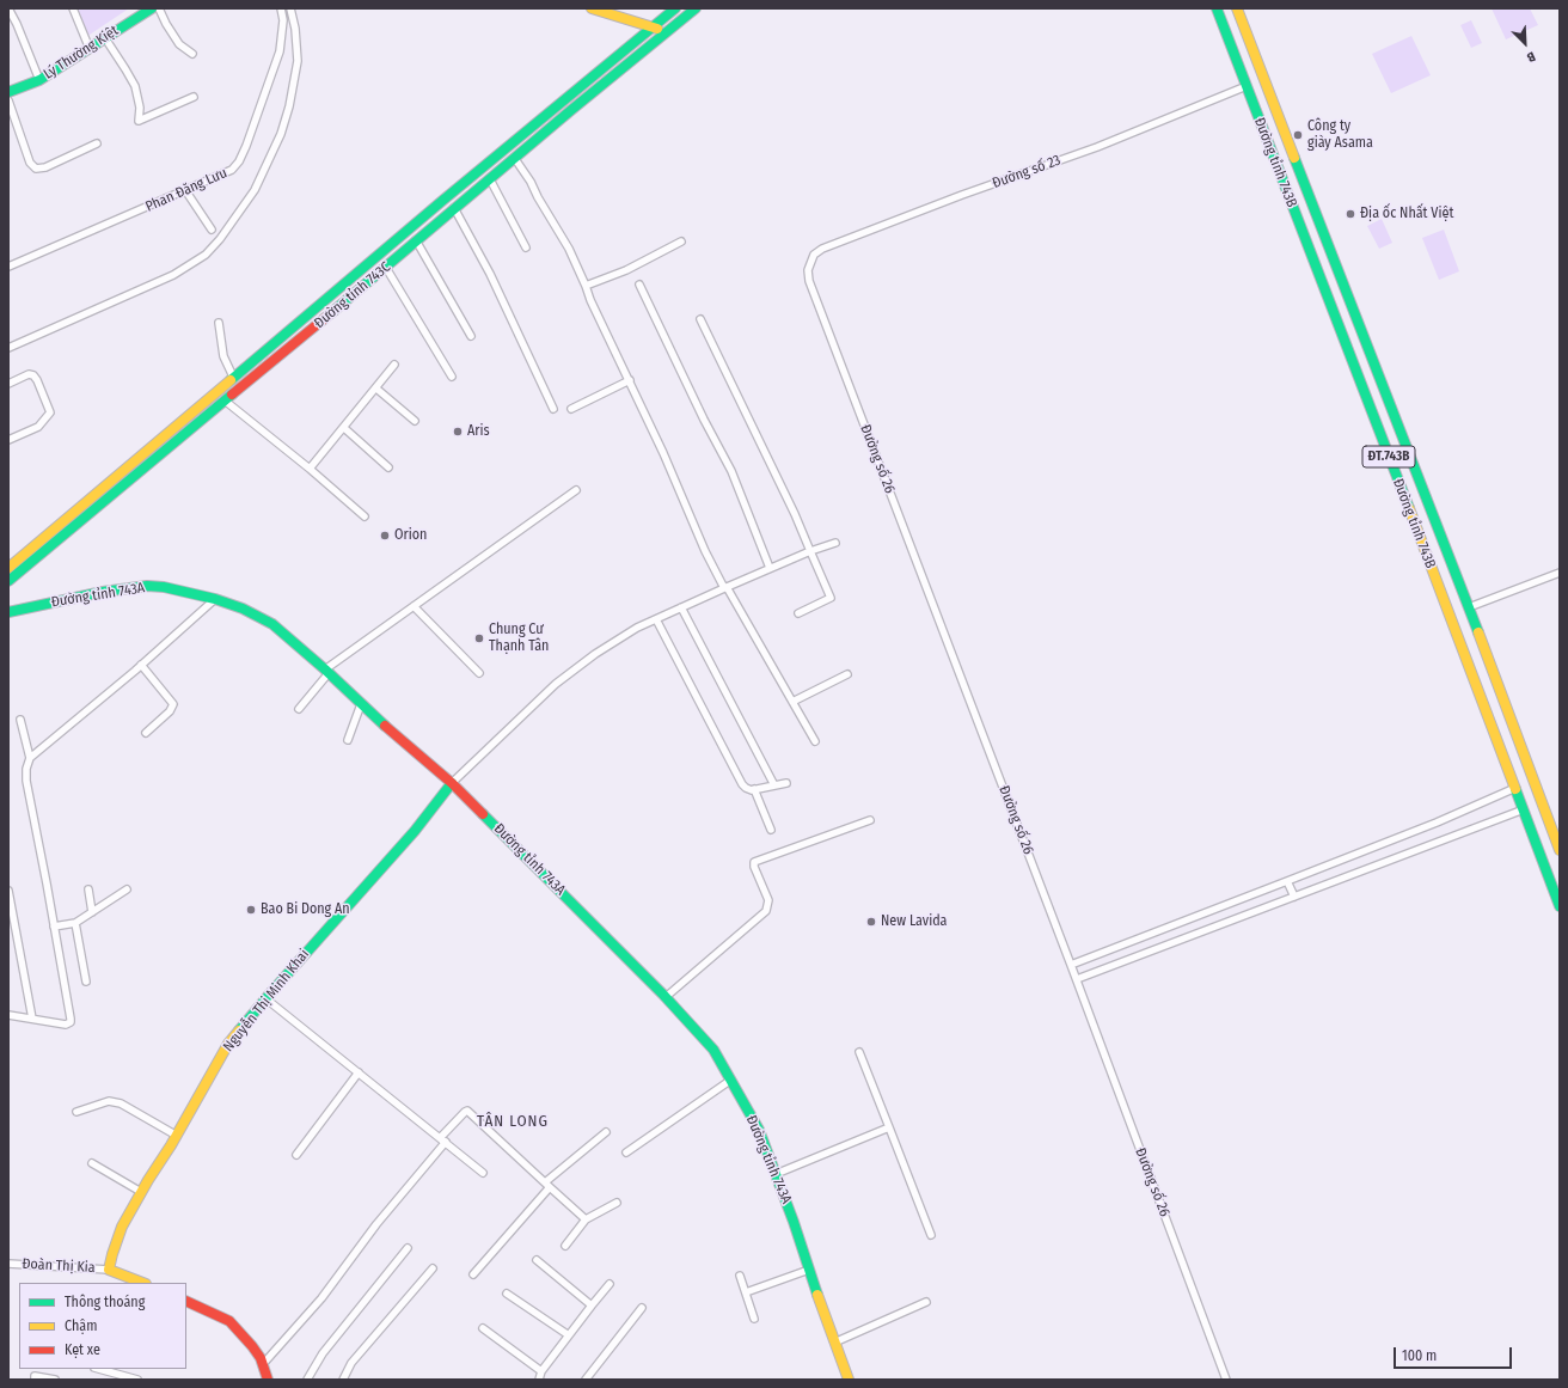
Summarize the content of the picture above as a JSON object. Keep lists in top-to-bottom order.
{
  "streets": {
    "main road": [
      "Lý Thường Kiệt",
      "Đường tỉnh 743B",
      "Đường tỉnh 743C",
      "ĐT.743B",
      "Đường tỉnh 743A",
      "Nguyễn Thị Minh Khai"
    ],
    "street": [
      "Đường số 23",
      "Phan Đăng Lưu",
      "Đường số 26",
      "Đoàn Thị Kia"
    ]
  },
  "crossings": [
    ["Đường tỉnh 743B", "Đường số 23"],
    ["Đường số 23", "Đường số 26"],
    ["Đường tỉnh 743A", "Nguyễn Thị Minh Khai"],
    ["Nguyễn Thị Minh Khai", "Đoàn Thị Kia"]
  ],
  "districts": ["TÂN LONG"],
  "places": [
    "Công ty giày Asama",
    "Địa ốc Nhất Việt",
    "Aris",
    "Orion",
    "Chung Cư Thạnh Tân",
    "Bao Bi Dong An",
    "New Lavida"
  ],
  "legend": ["Thông thoáng", "Chậm", "Kẹt xe"],
  "scale_bar": "100 m",
  "north": "bottom right"
}
